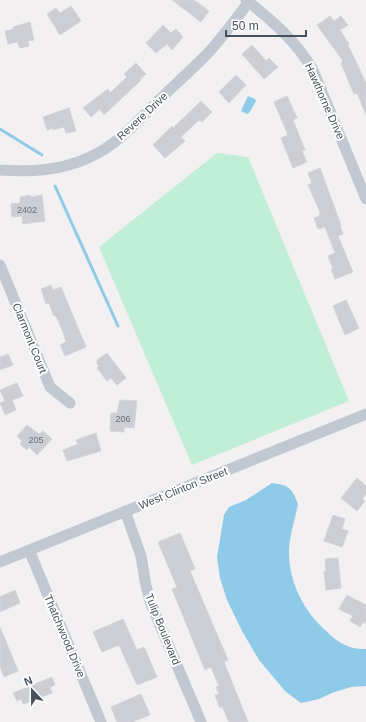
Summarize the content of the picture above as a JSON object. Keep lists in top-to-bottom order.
{
  "streets": {
    "street": [
      "Hawthorne Drive",
      "Revere Drive",
      "Clarmont Court",
      "West Clinton Street",
      "Tulip Boulevard",
      "Thatchwood Drive"
    ]
  },
  "crossings": [
    ["Hawthorne Drive", "Revere Drive"],
    ["West Clinton Street", "Tulip Boulevard"],
    ["West Clinton Street", "Thatchwood Drive"]
  ],
  "house_numbers": ["2402", "206", "205"],
  "scale_bar": "50 m",
  "north": "top"
}
